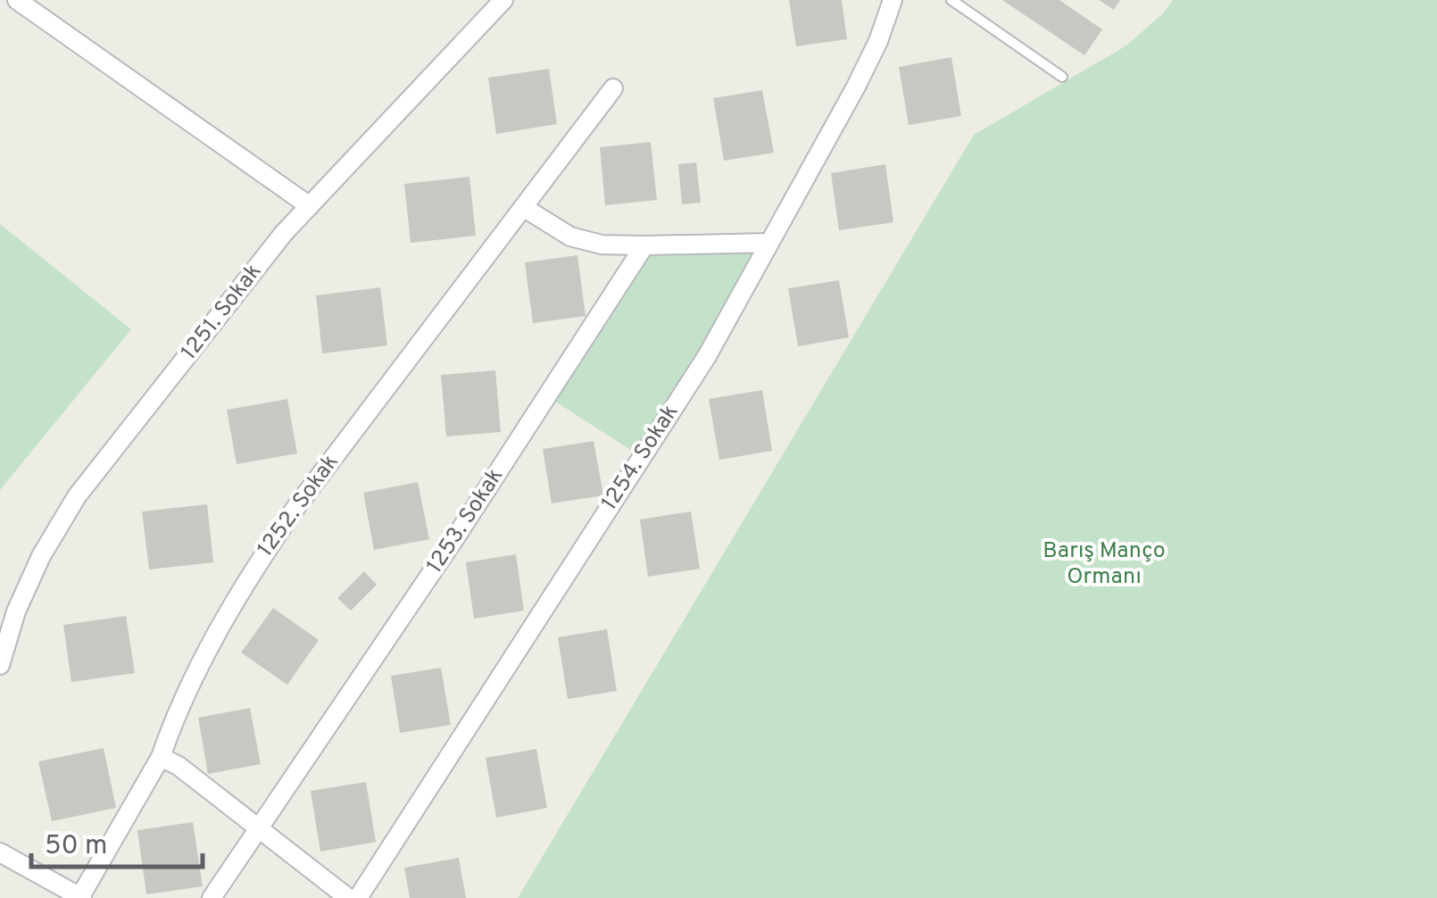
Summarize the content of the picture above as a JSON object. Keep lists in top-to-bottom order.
{
  "streets": {
    "street": [
      "1251. Sokak",
      "1254. Sokak",
      "1252. Sokak",
      "1253. Sokak"
    ]
  },
  "parks": ["Barış Manço Ormanı"],
  "scale_bar": "50 m"
}
